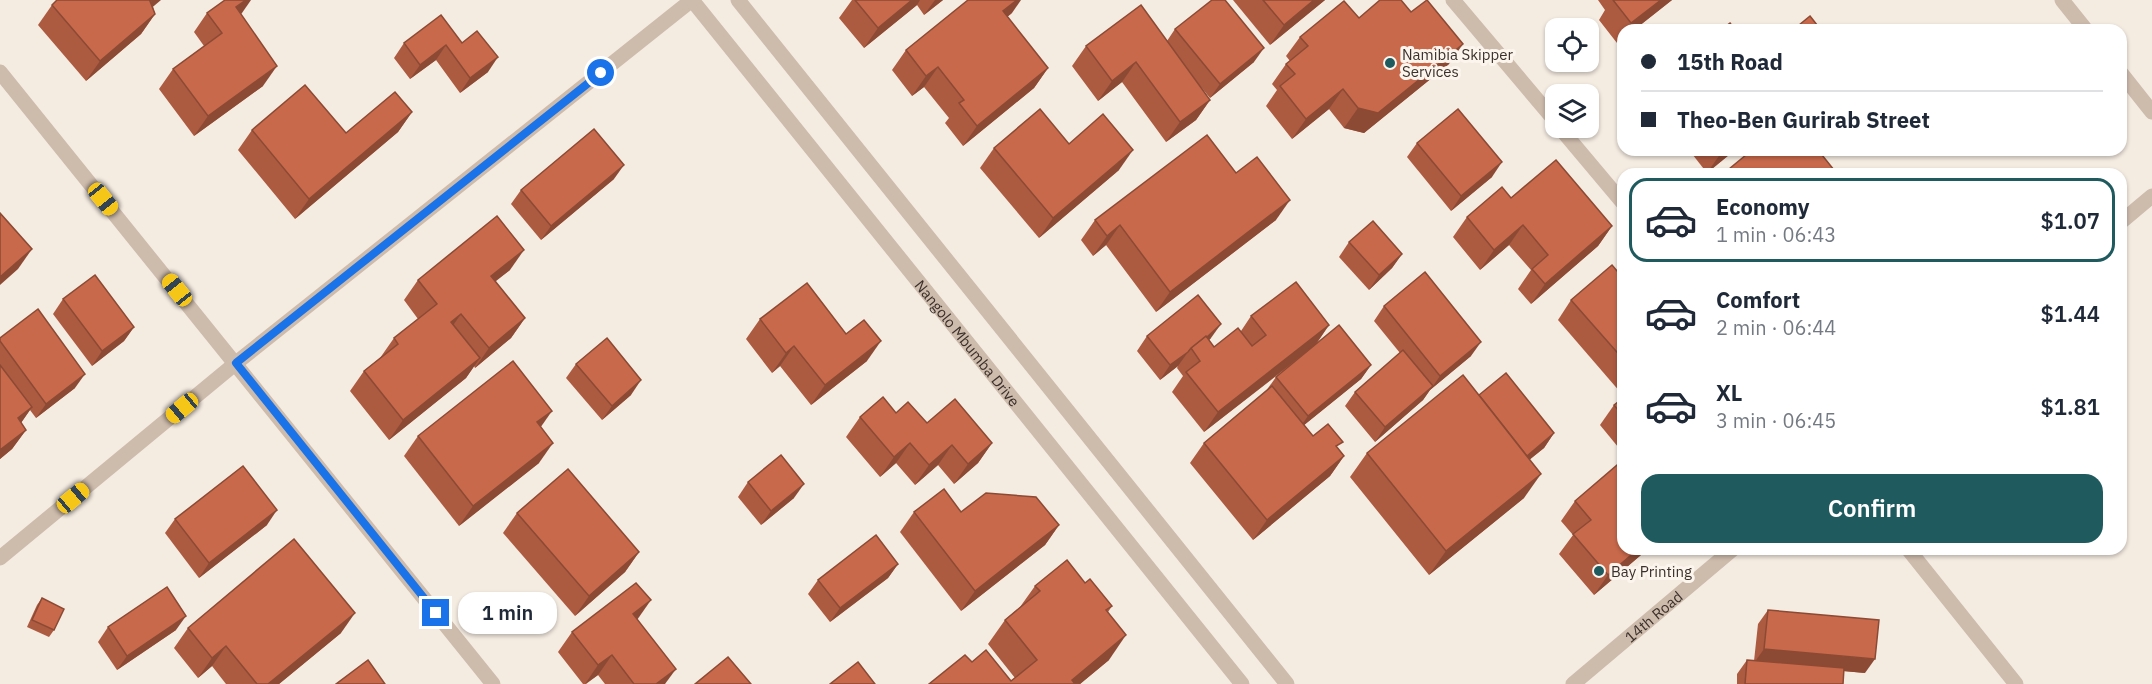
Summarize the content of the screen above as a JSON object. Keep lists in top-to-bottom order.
{
  "streets": {
    "street": ["Nangolo Mbumba Drive", "14th Road"]
  },
  "places": ["Namibia Skipper Services", "Bay Printing"],
  "page": {
    "banner": ["15th Road", "Theo-Ben Gurirab Street"],
    "list": [
      {
        "name": "Economy",
        "note": "1 min · 06:43",
        "value": "$1.07"
      },
      {
        "name": "Comfort",
        "note": "2 min · 06:44",
        "value": "$1.44"
      },
      {
        "name": "XL",
        "note": "3 min · 06:45",
        "value": "$1.81"
      }
    ],
    "buttons": "Confirm",
    "bubble": "1 min"
  }
}
